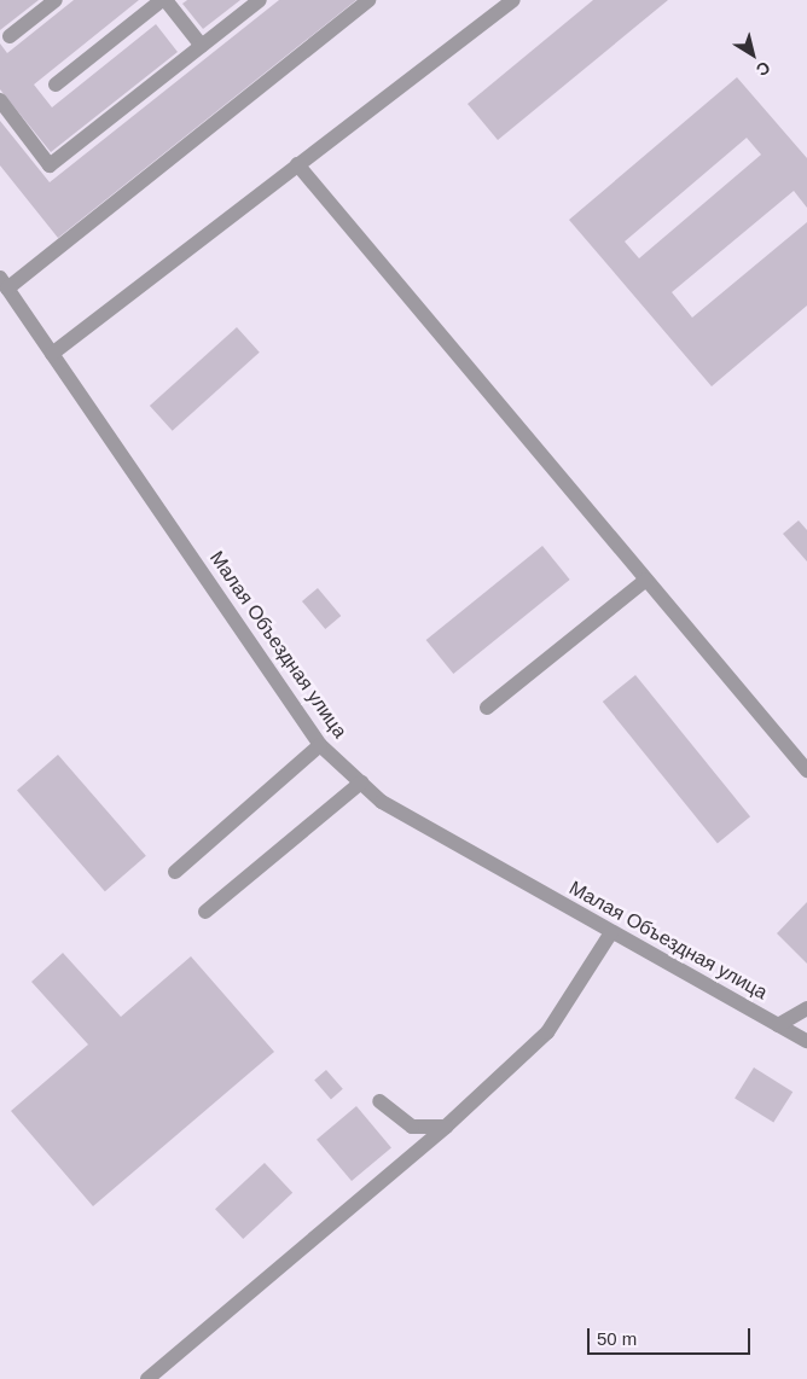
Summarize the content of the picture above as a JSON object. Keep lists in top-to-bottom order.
{
  "streets": {
    "street": ["Малая Объездная улица"]
  },
  "scale_bar": "50 m",
  "north": "bottom right"
}
